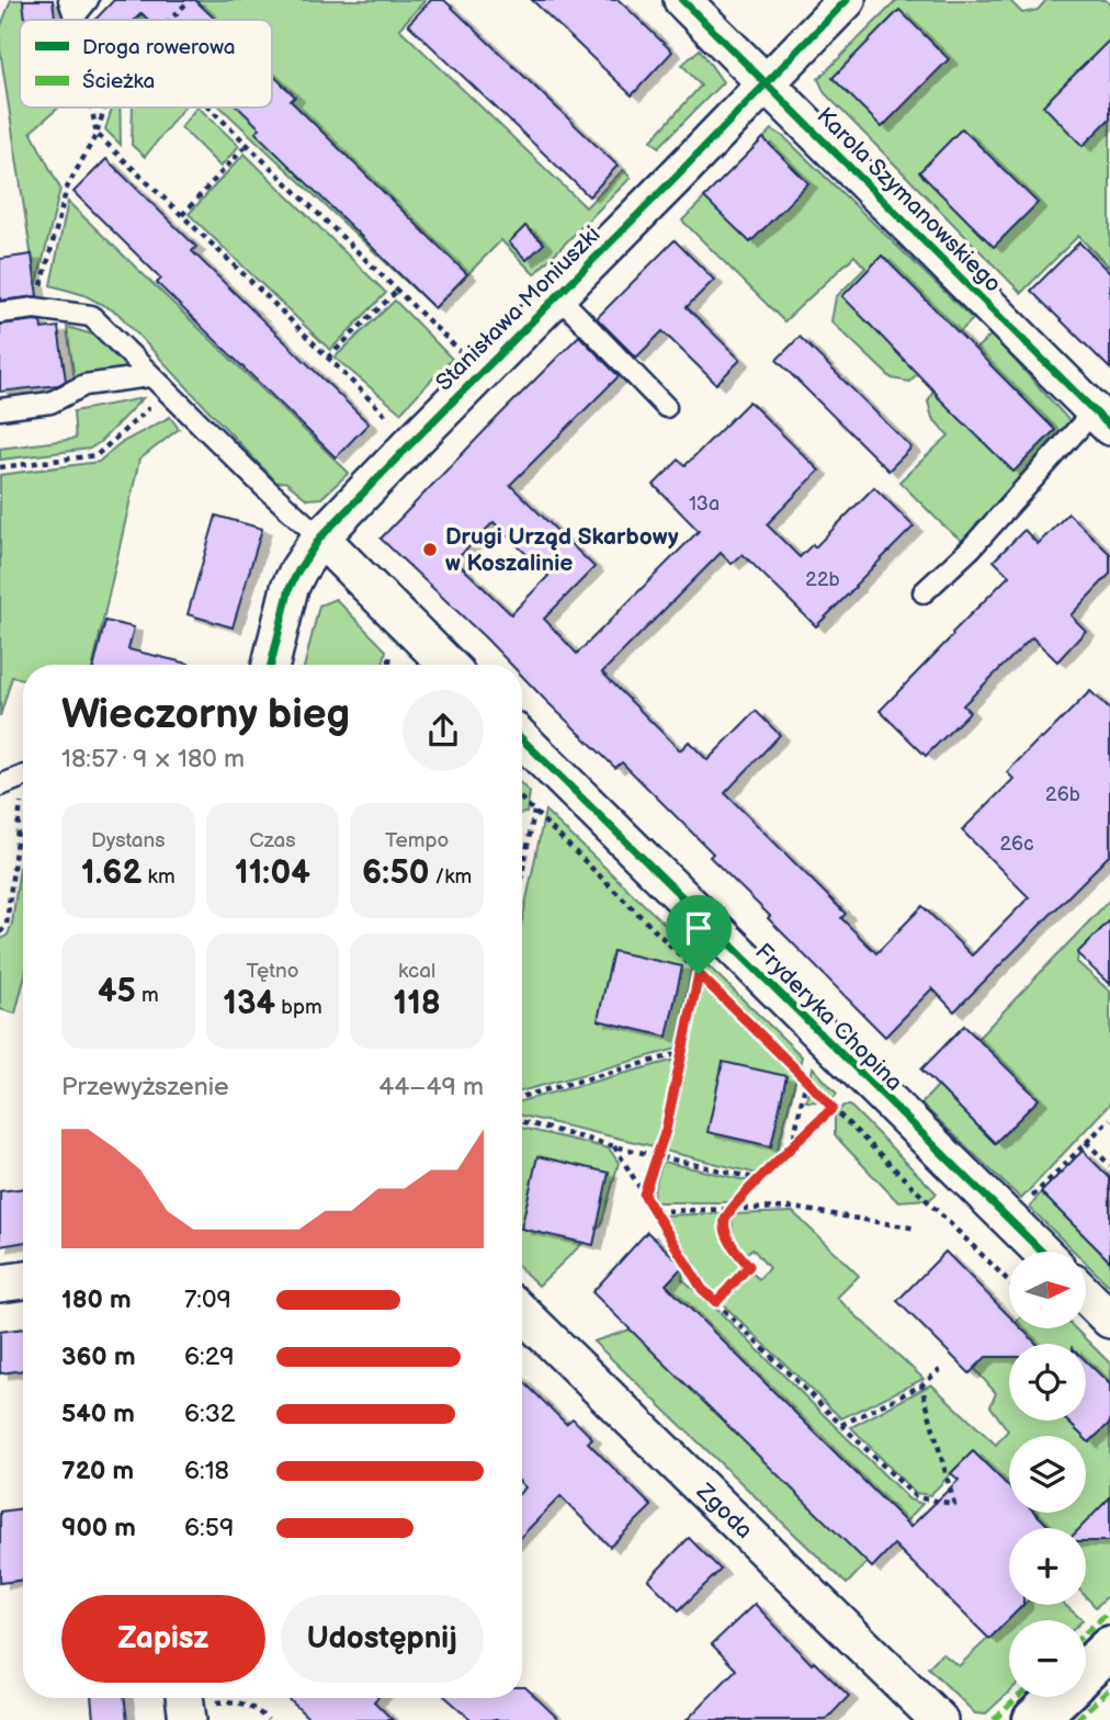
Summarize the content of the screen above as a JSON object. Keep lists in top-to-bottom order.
{
  "streets": {
    "street": [
      "Karola Szymanowskiego",
      "Stanisława Moniuszki",
      "Fryderyka Chopina",
      "Zgoda"
    ]
  },
  "crossings": [
    ["Karola Szymanowskiego", "Stanisława Moniuszki"]
  ],
  "places": ["Drugi Urząd Skarbowy w Koszalinie"],
  "house_numbers": [
    "13a",
    "22b",
    "26b",
    "26c"
  ],
  "legend": ["Droga rowerowa", "Ścieżka"],
  "north": "right",
  "page": {
    "heading": ["Wieczorny bieg", "18:57 · 9 × 180 m"],
    "stats": [
      ["Dystans", "1.62 km"],
      ["Czas", "11:04"],
      ["Tempo", "6:50 /km"],
      ["45 m"],
      ["Tętno", "134 bpm"],
      ["kcal", "118"]
    ],
    "chart": ["Przewyższenie", "44–49 m"],
    "map_buttons": ["+", "−"],
    "list": [
      {
        "name": "180 m",
        "note": "7:09"
      },
      {
        "name": "360 m",
        "note": "6:29"
      },
      {
        "name": "540 m",
        "note": "6:32"
      },
      {
        "name": "720 m",
        "note": "6:18"
      },
      {
        "name": "900 m",
        "note": "6:59"
      }
    ],
    "buttons": ["Zapisz", "Udostępnij"]
  }
}
